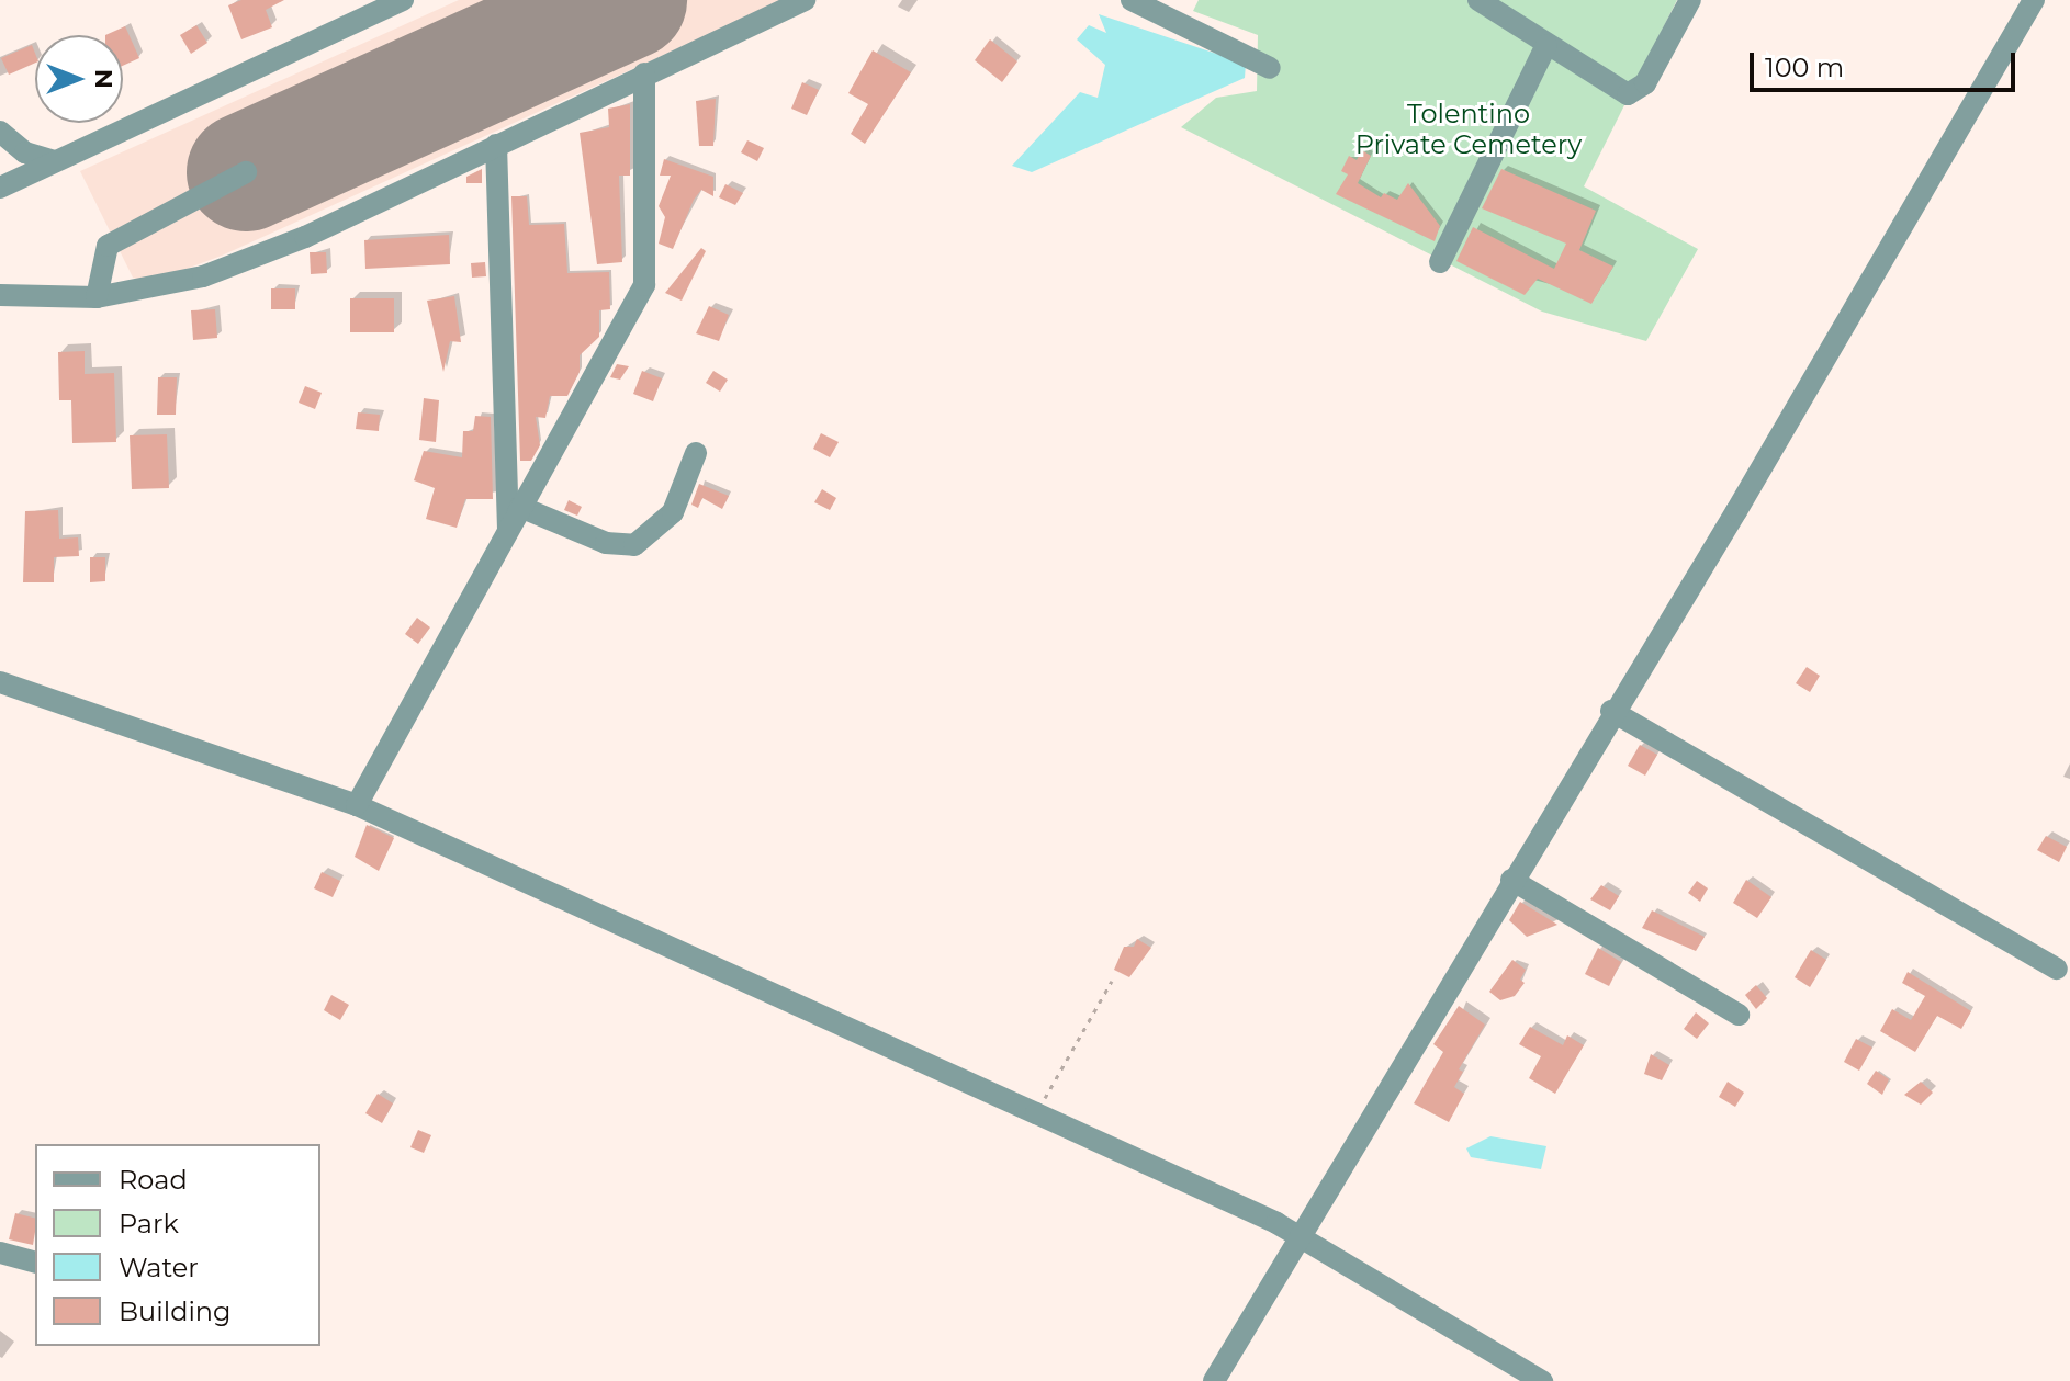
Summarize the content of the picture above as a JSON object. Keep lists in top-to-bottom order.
{
  "parks": ["Tolentino Private Cemetery"],
  "legend": [
    "Road",
    "Park",
    "Water",
    "Building"
  ],
  "scale_bar": "100 m",
  "north": "right"
}
